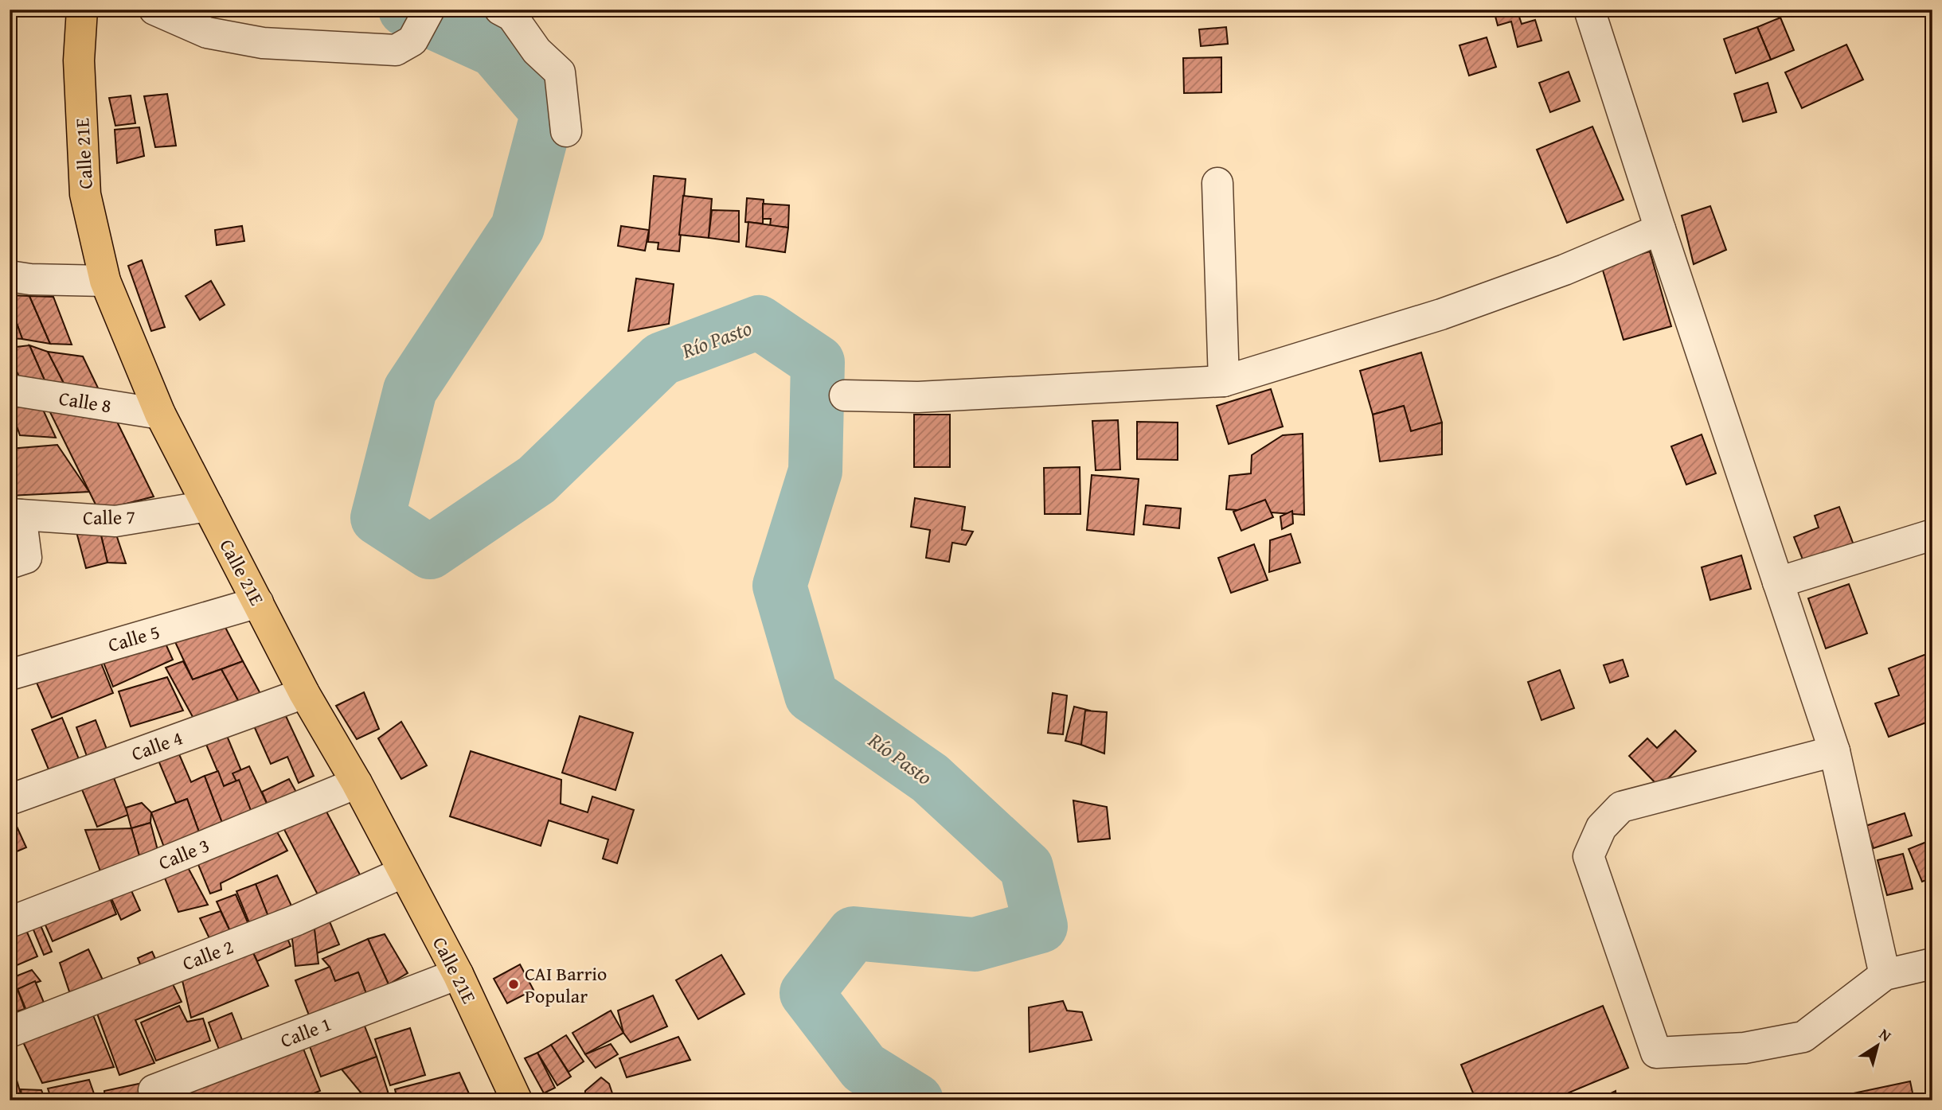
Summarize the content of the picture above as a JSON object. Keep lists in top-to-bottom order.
{
  "streets": {
    "main road": ["Calle 21E"],
    "street": [
      "Calle 8",
      "Calle 7",
      "Calle 5",
      "Calle 4",
      "Calle 3",
      "Calle 2",
      "Calle 1"
    ]
  },
  "crossings": [
    ["Calle 21E", "Calle 8"],
    ["Calle 21E", "Calle 7"],
    ["Calle 21E", "Calle 5"],
    ["Calle 21E", "Calle 4"],
    ["Calle 21E", "Calle 3"],
    ["Calle 21E", "Calle 2"],
    ["Calle 21E", "Calle 1"]
  ],
  "water": ["Río Pasto"],
  "places": ["CAI Barrio Popular"],
  "north": "top right"
}
